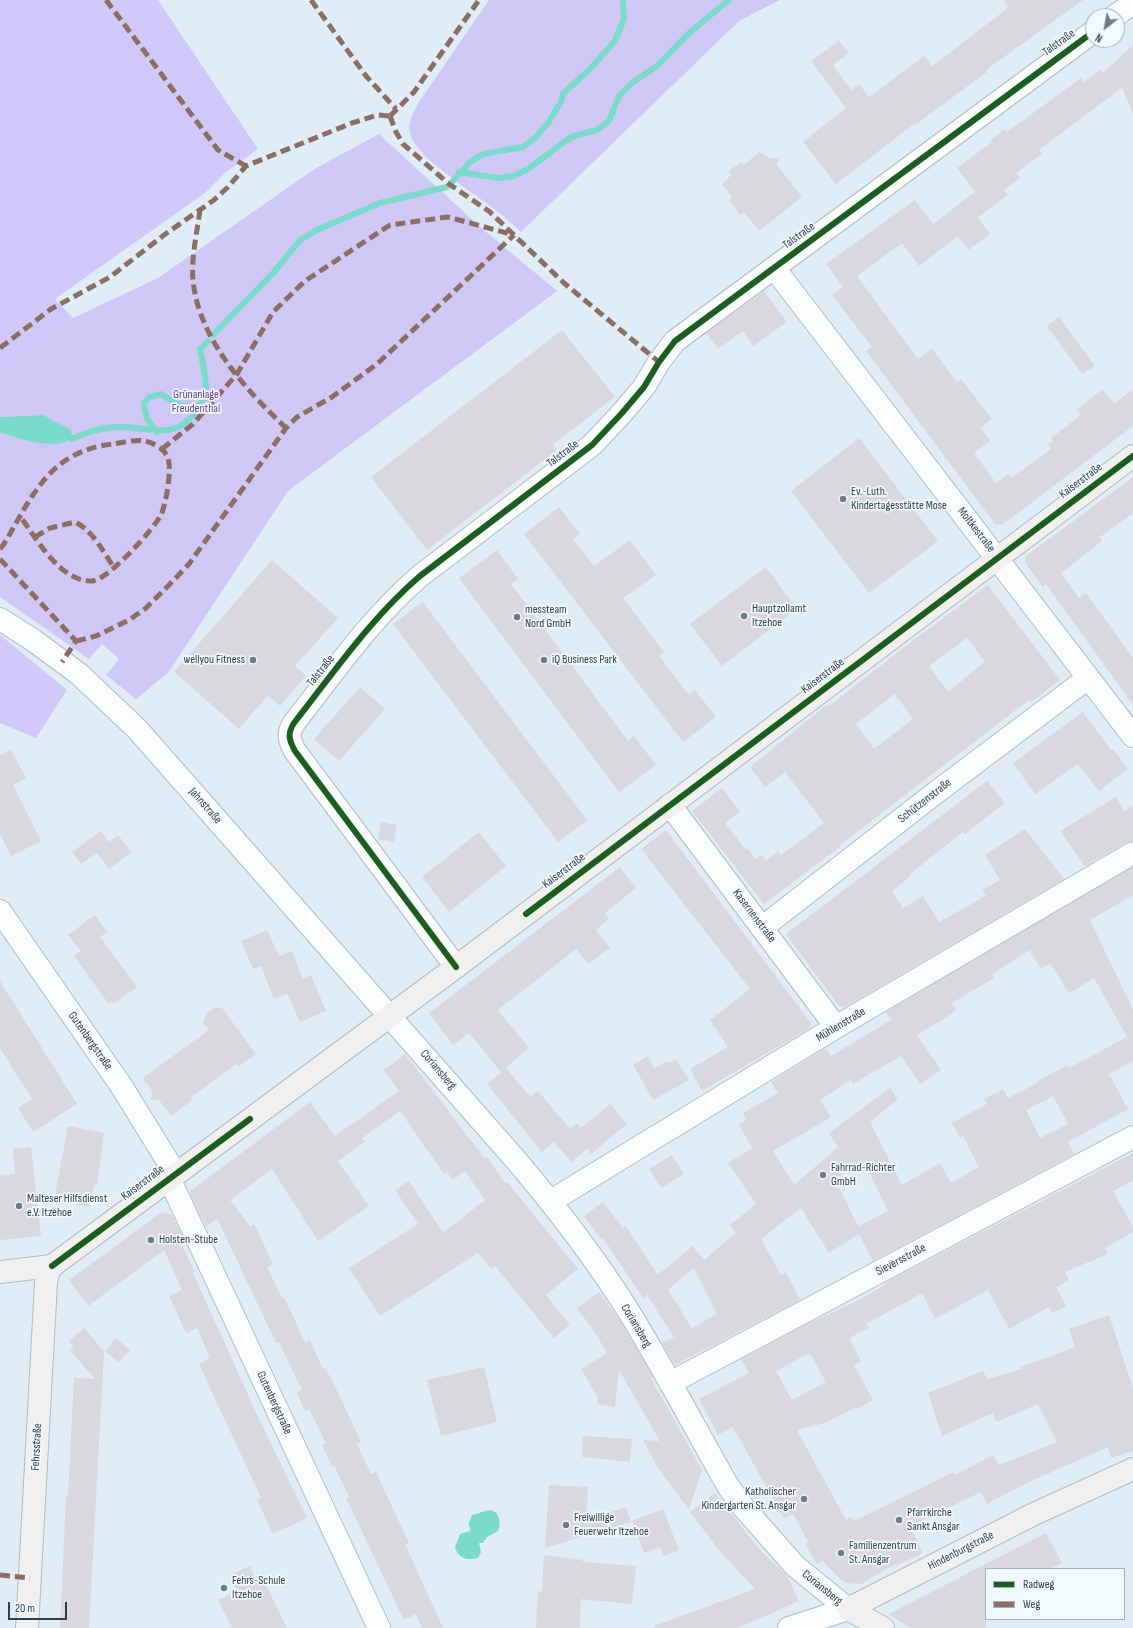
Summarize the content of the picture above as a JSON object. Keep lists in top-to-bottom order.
{
  "streets": {
    "main road": [
      "Kaiserstraße",
      "Coriansberg",
      "Fehrsstraße",
      "Hindenburgstraße"
    ],
    "street": [
      "Talstraße",
      "Moltkestraße",
      "Schützenstraße",
      "Jahnstraße",
      "Kasernenstraße",
      "Mühlenstraße",
      "Gutenbergstraße",
      "Sieversstraße"
    ]
  },
  "crossings": [
    ["Talstraße", "Kaiserstraße"],
    ["Talstraße", "Moltkestraße"],
    ["Kaiserstraße", "Moltkestraße"],
    ["Kaiserstraße", "Jahnstraße"],
    ["Kaiserstraße", "Kasernenstraße"],
    ["Kaiserstraße", "Gutenbergstraße"],
    ["Kaiserstraße", "Coriansberg"],
    ["Kaiserstraße", "Fehrsstraße"],
    ["Moltkestraße", "Schützenstraße"],
    ["Schützenstraße", "Kasernenstraße"],
    ["Jahnstraße", "Coriansberg"],
    ["Kasernenstraße", "Mühlenstraße"],
    ["Mühlenstraße", "Coriansberg"],
    ["Coriansberg", "Sieversstraße"],
    ["Coriansberg", "Hindenburgstraße"]
  ],
  "parks": ["Grünanlage Freudenthal"],
  "places": [
    "Ev.-Luth. Kindertagesstätte Mose",
    "Hauptzollamt Itzehoe",
    "messteam Nord GmbH",
    "wellyou Fitness",
    "iQ Business Park",
    "Fahrrad-Richter GmbH",
    "Malteser Hilfsdienst e.V. Itzehoe",
    "Holsten-Stube",
    "Katholischer Kindergarten St. Ansgar",
    "Pfarrkirche Sankt Ansgar",
    "Freiwillige Feuerwehr Itzehoe",
    "Familienzentrum St. Ansgar",
    "Fehrs-Schule Itzehoe"
  ],
  "legend": ["Radweg", "Weg"],
  "scale_bar": "20 m",
  "north": "bottom left"
}
